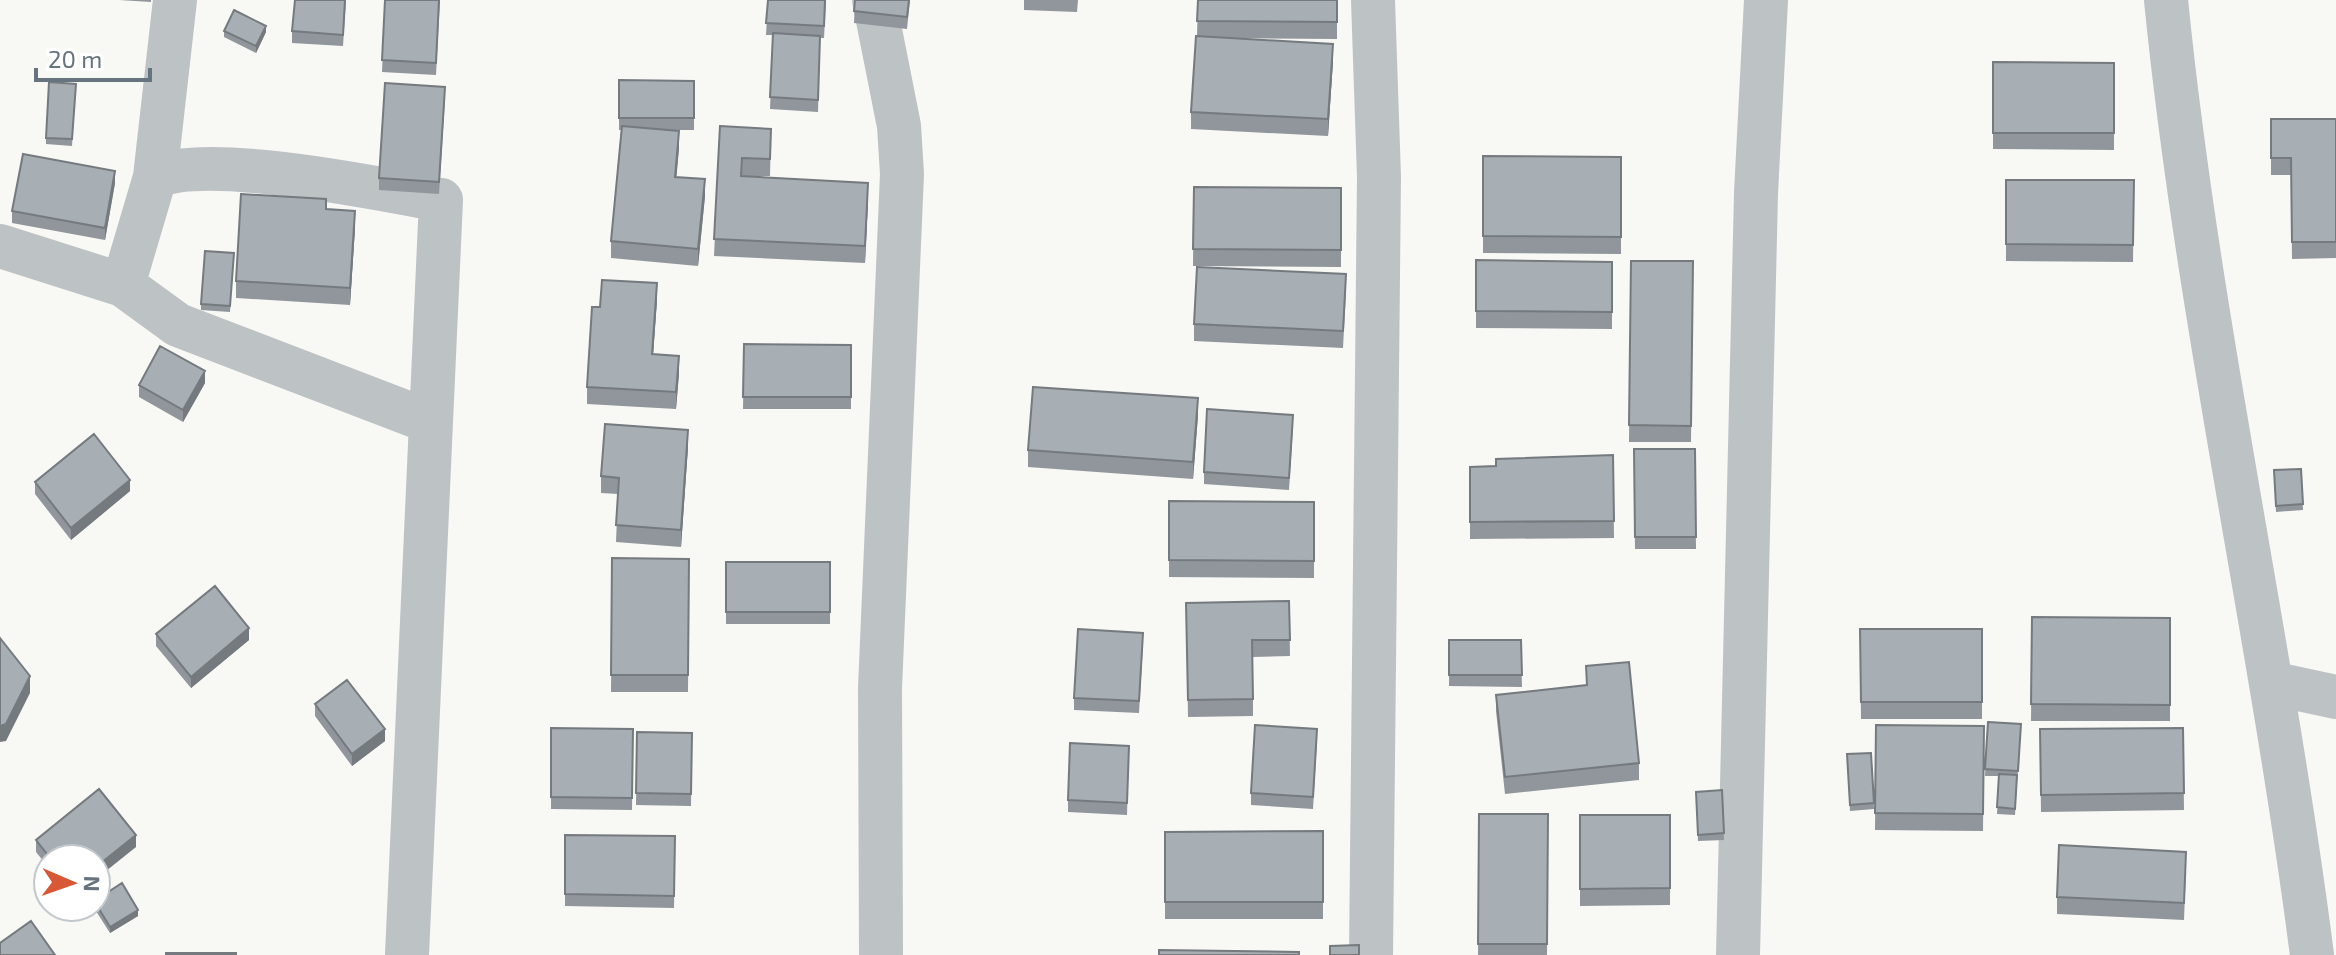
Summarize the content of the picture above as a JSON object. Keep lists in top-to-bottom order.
{
  "scale_bar": "20 m",
  "north": "right"
}
